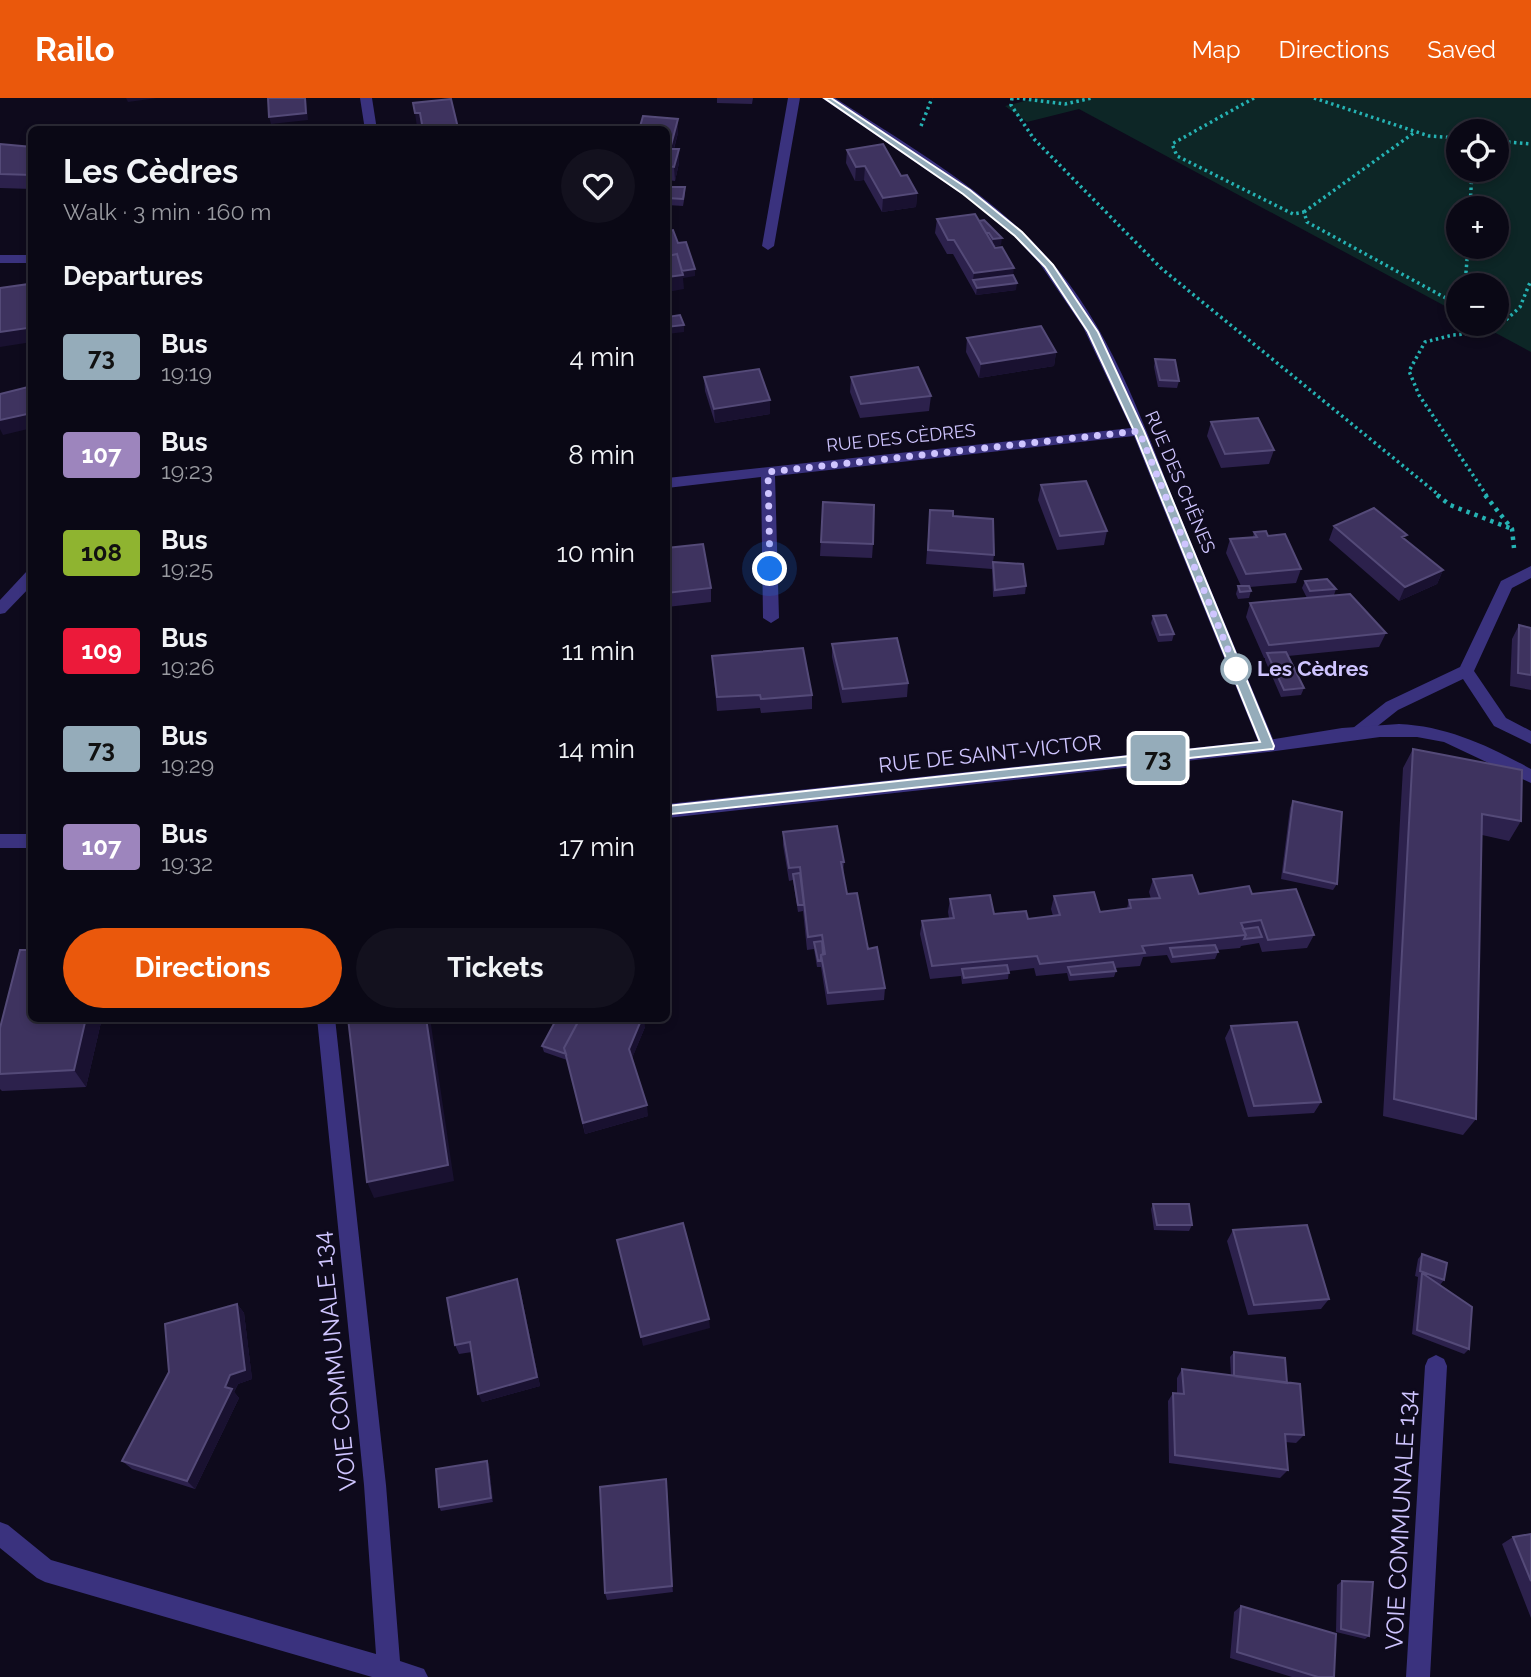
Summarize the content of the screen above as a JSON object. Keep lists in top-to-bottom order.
{
  "streets": {
    "street": [
      "RUE DES CÈDRES",
      "RUE DES CHÊNES",
      "RUE DE SAINT-VICTOR",
      "VOIE COMMUNALE 134"
    ]
  },
  "crossings": [
    ["RUE DES CÈDRES", "RUE DES CHÊNES"],
    ["RUE DES CHÊNES", "RUE DE SAINT-VICTOR"]
  ],
  "places": ["Les Cèdres"],
  "lines": ["bus line 73"],
  "page": {
    "header": "Railo",
    "nav": ["Map", "Directions", "Saved"],
    "on_map": "73",
    "map_buttons": ["+", "−"],
    "heading": [
      ["Les Cèdres", "Walk · 3 min · 160 m"],
      "Departures"
    ],
    "list": [
      {
        "mark": "73",
        "name": "Bus",
        "note": "19:19",
        "value": "4 min"
      },
      {
        "mark": "107",
        "name": "Bus",
        "note": "19:23",
        "value": "8 min"
      },
      {
        "mark": "108",
        "name": "Bus",
        "note": "19:25",
        "value": "10 min"
      },
      {
        "mark": "109",
        "name": "Bus",
        "note": "19:26",
        "value": "11 min"
      },
      {
        "mark": "73",
        "name": "Bus",
        "note": "19:29",
        "value": "14 min"
      },
      {
        "mark": "107",
        "name": "Bus",
        "note": "19:32",
        "value": "17 min"
      }
    ],
    "buttons": ["Directions", "Tickets"]
  }
}
